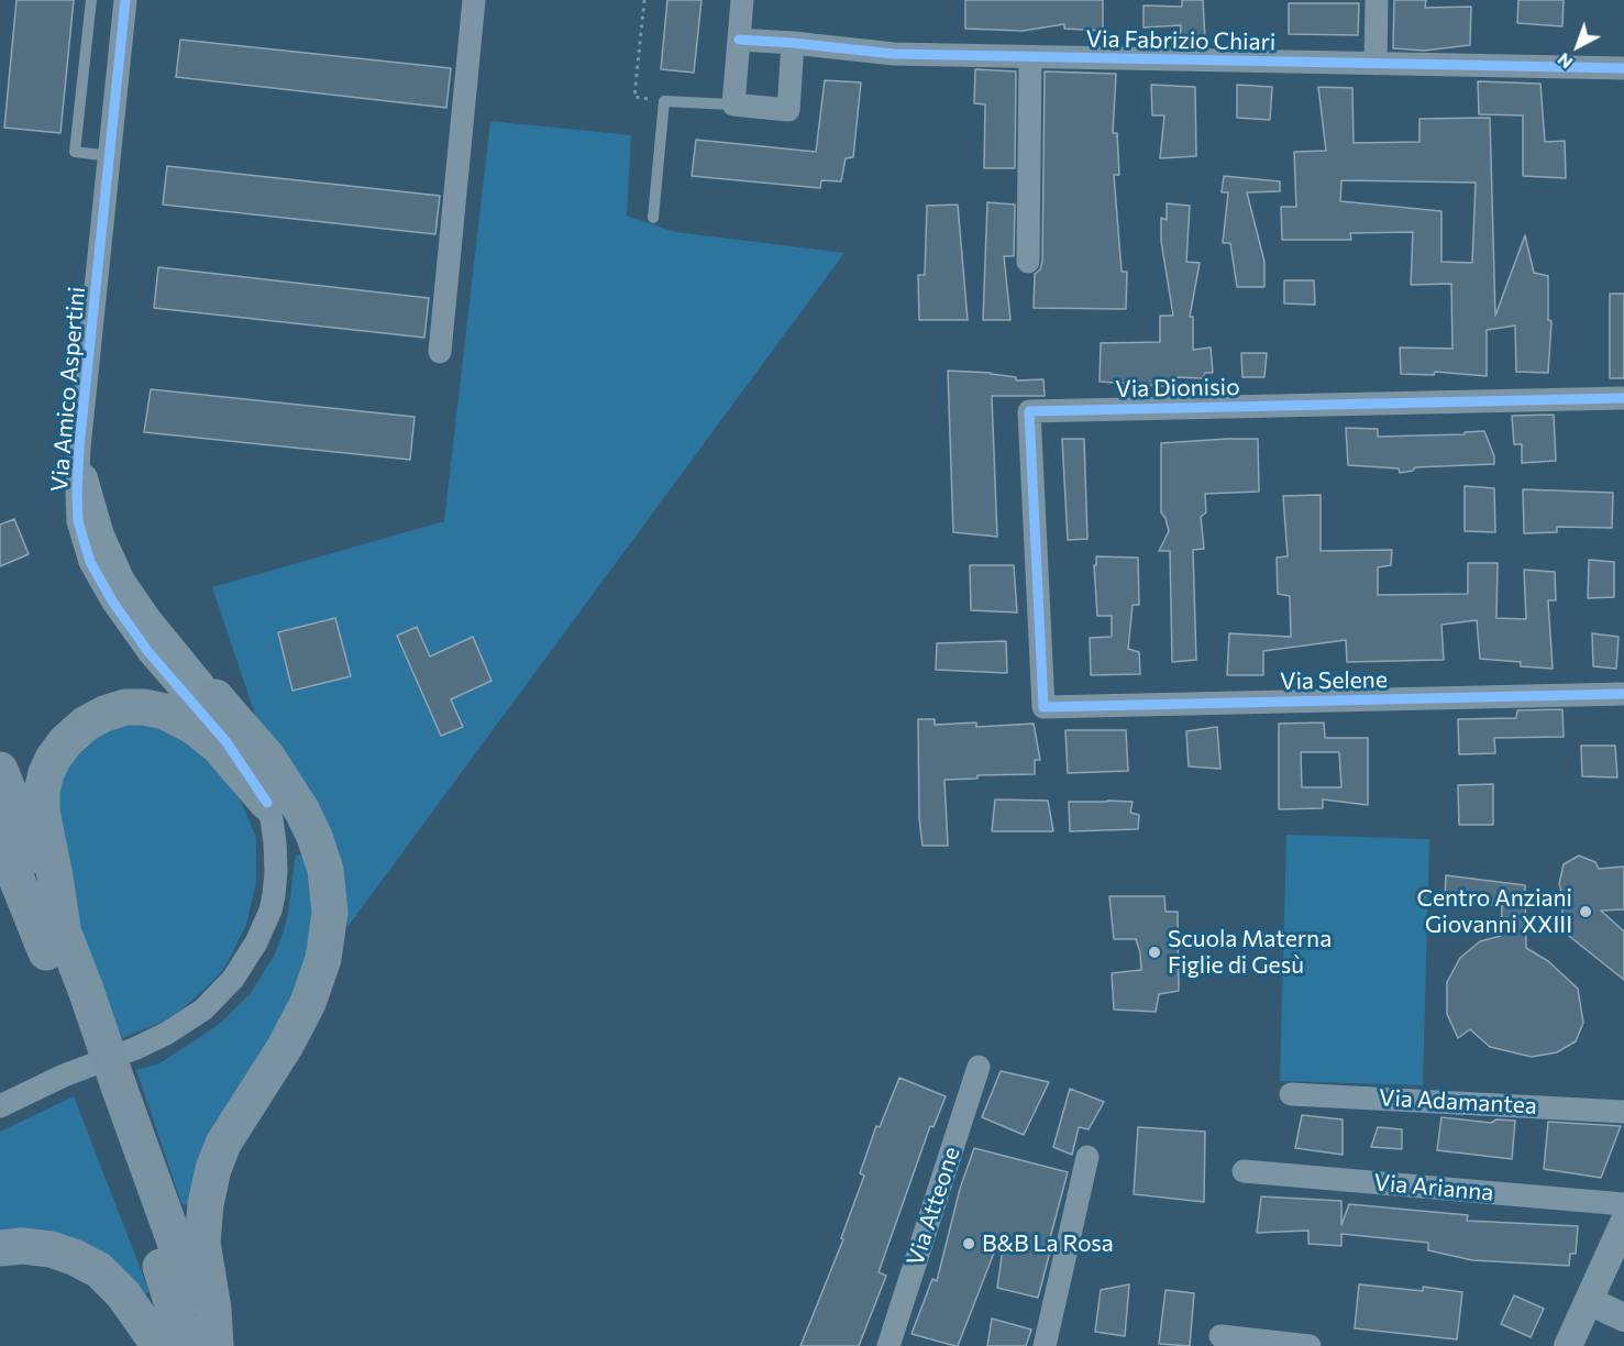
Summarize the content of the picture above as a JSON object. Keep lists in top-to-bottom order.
{
  "streets": {
    "street": [
      "Via Fabrizio Chiari",
      "Via Dionisio",
      "Via Amico Aspertini",
      "Via Selene",
      "Via Adamantea",
      "Via Arianna",
      "Via Atteone"
    ]
  },
  "crossings": [
    ["Via Dionisio", "Via Selene"]
  ],
  "places": ["Centro Anziani Giovanni XXIII", "Scuola Materna Figlie di Gesù", "B&B La Rosa"],
  "north": "bottom left"
}
